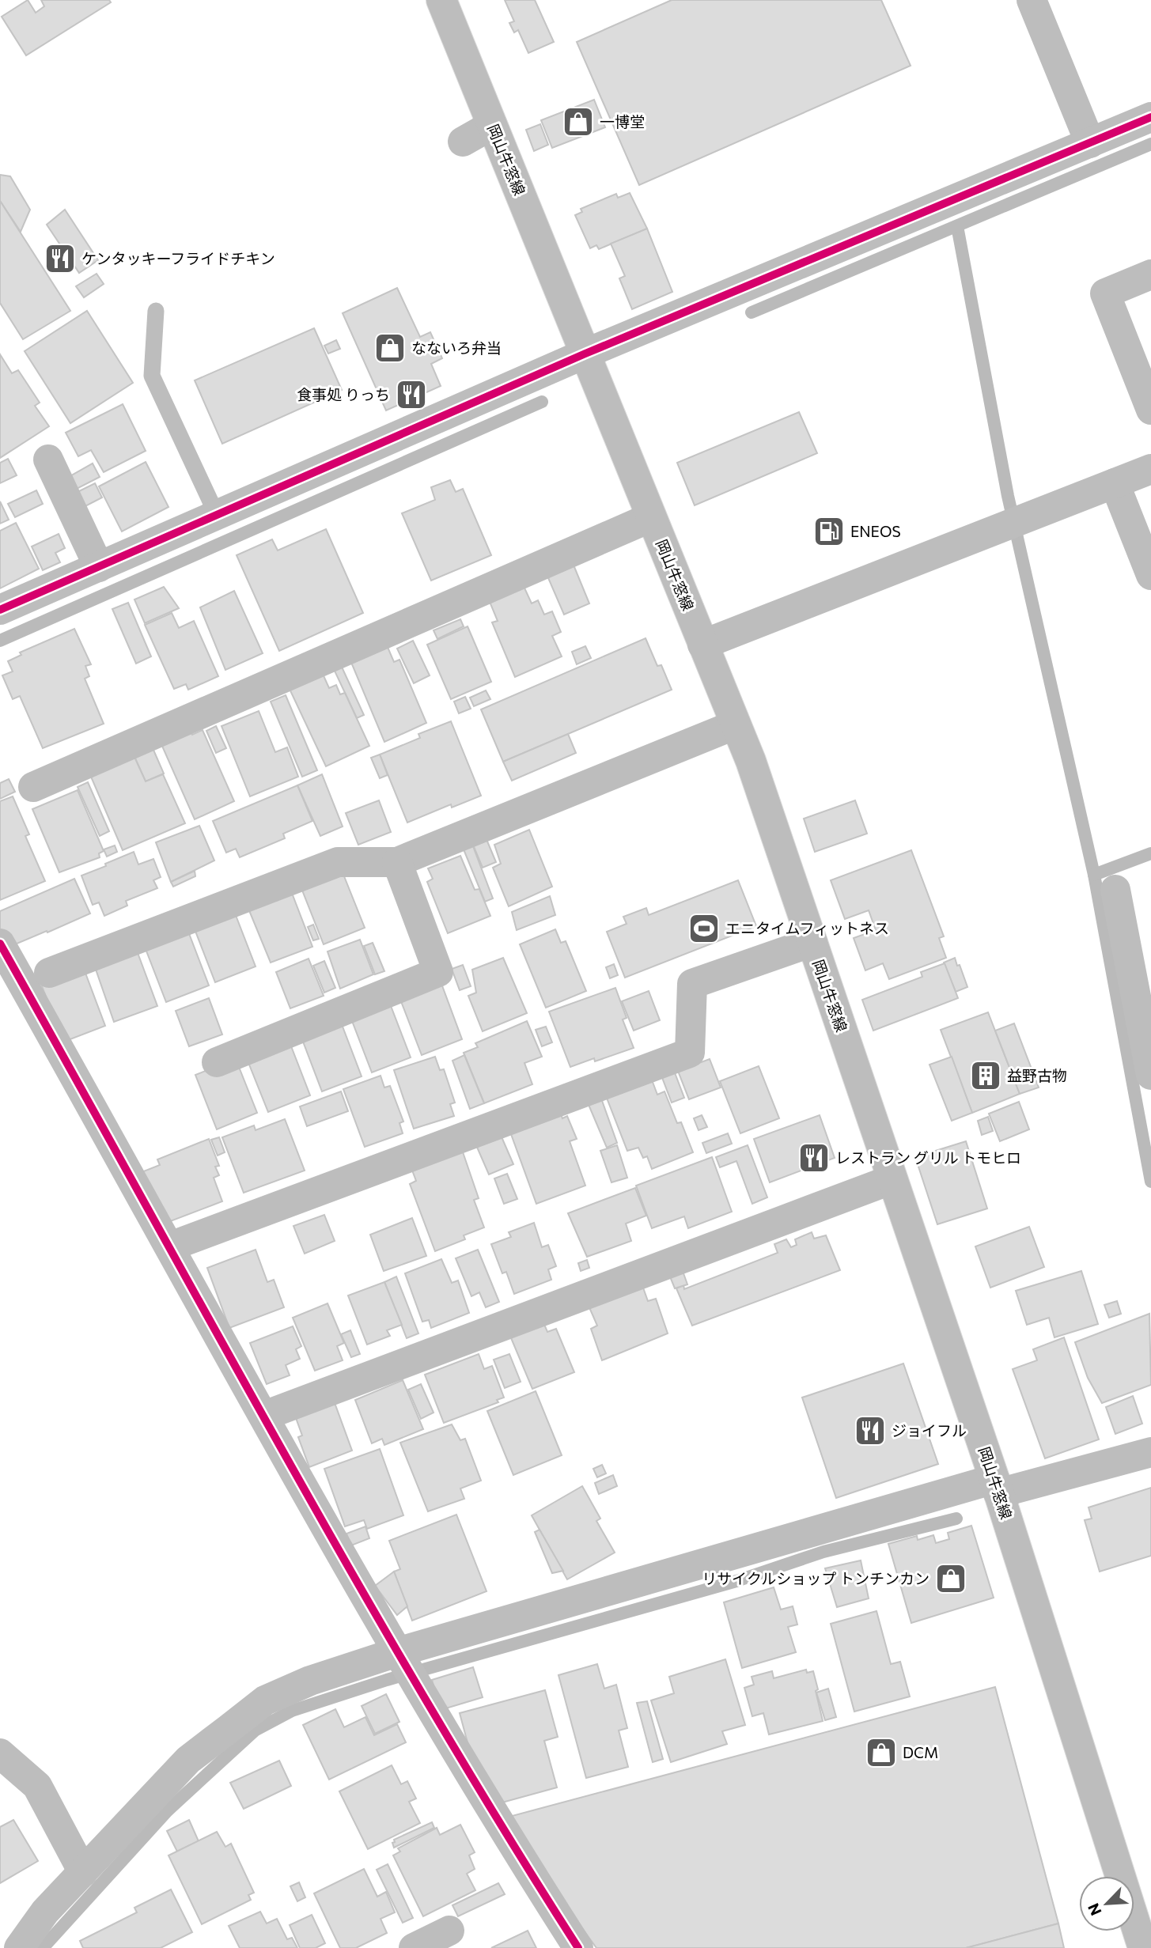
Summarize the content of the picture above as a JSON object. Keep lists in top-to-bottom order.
{
  "streets": {
    "street": ["岡山牛窓線"]
  },
  "places": {
    "shop": [
      "一博堂",
      "なないろ弁当",
      "リサイクルショップ トンチンカン",
      "DCM"
    ],
    "restaurant": [
      "ケンタッキーフライドチキン",
      "食事処 りっち",
      "レストラン グリル トモヒロ",
      "ジョイフル"
    ],
    "fuel station": ["ENEOS"],
    "sports": ["エニタイムフィットネス"],
    "building": ["益野古物"]
  },
  "north": "bottom left"
}
